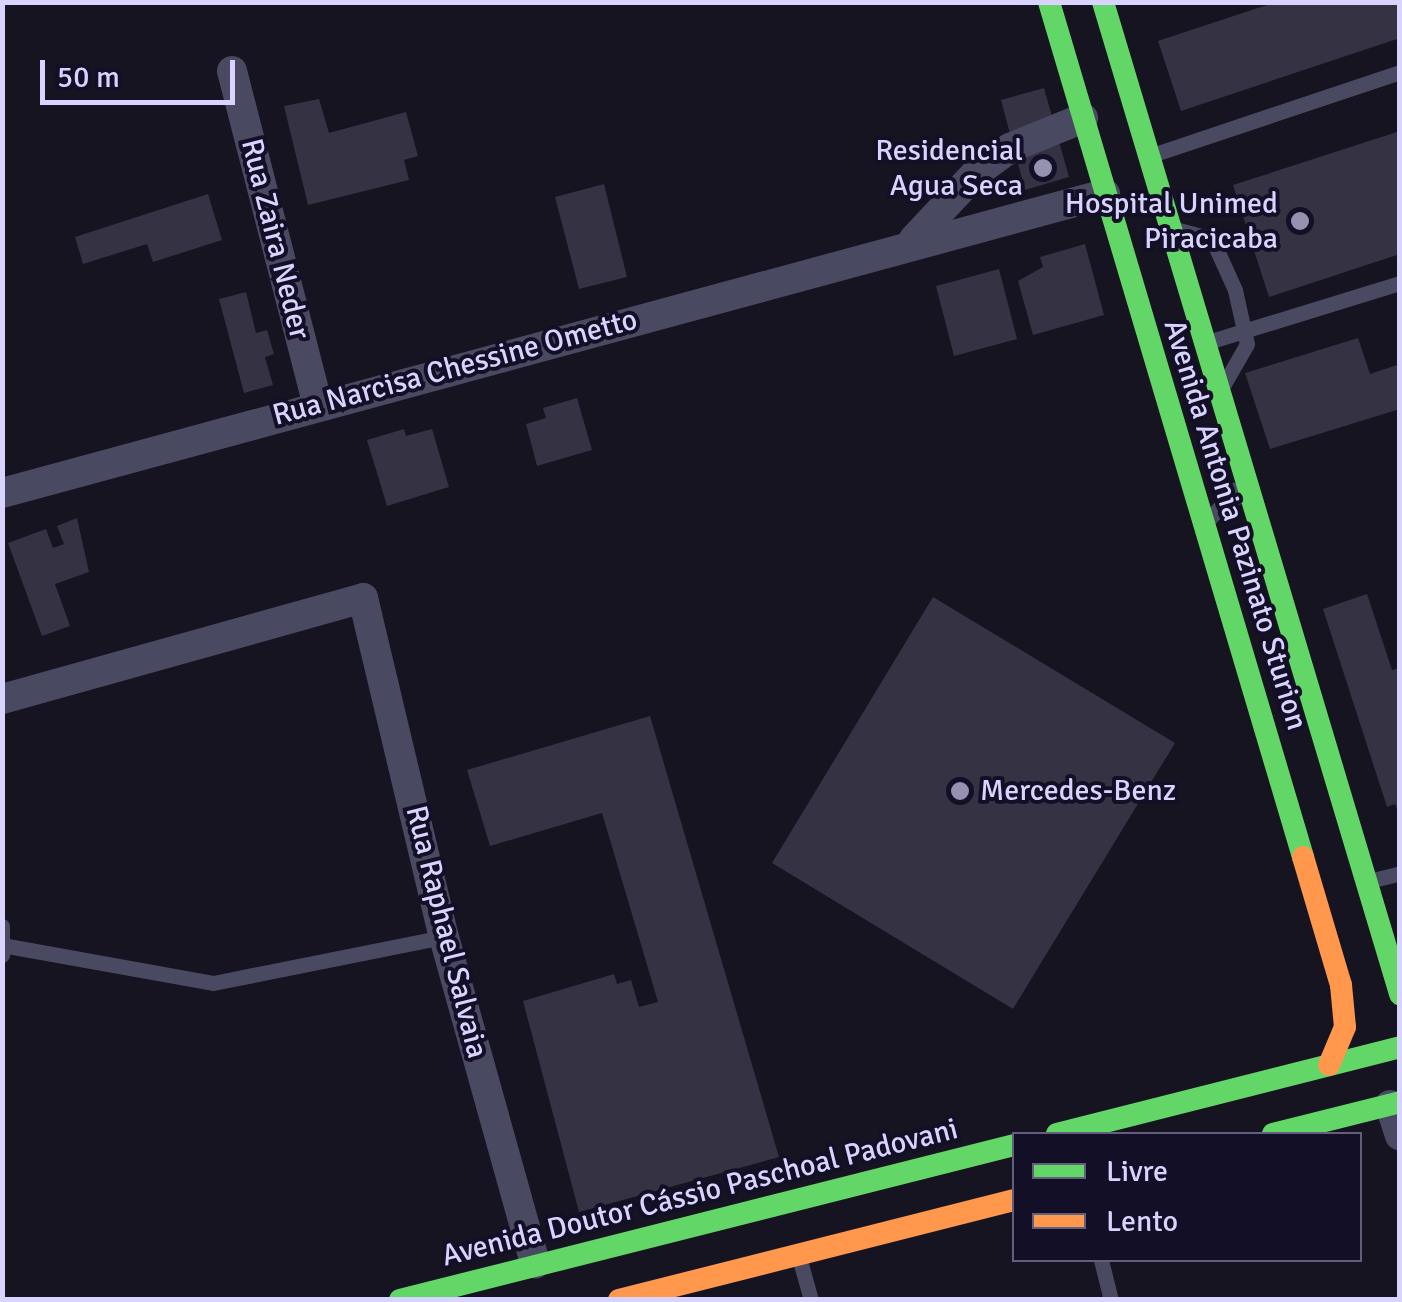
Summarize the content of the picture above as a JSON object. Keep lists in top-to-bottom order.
{
  "streets": {
    "main road": ["Avenida Antonia Pazinato Sturion", "Avenida Doutor Cássio Paschoal Padovani"],
    "street": ["Rua Zaira Neder", "Rua Narcisa Chessine Ometto", "Rua Raphael Salvaia"]
  },
  "crossings": [
    ["Rua Zaira Neder", "Rua Narcisa Chessine Ometto"],
    ["Rua Narcisa Chessine Ometto", "Avenida Antonia Pazinato Sturion"],
    ["Rua Raphael Salvaia", "Avenida Doutor Cássio Paschoal Padovani"]
  ],
  "places": ["Residencial Agua Seca", "Hospital Unimed Piracicaba", "Mercedes-Benz"],
  "legend": ["Livre", "Lento"],
  "scale_bar": "50 m"
}
